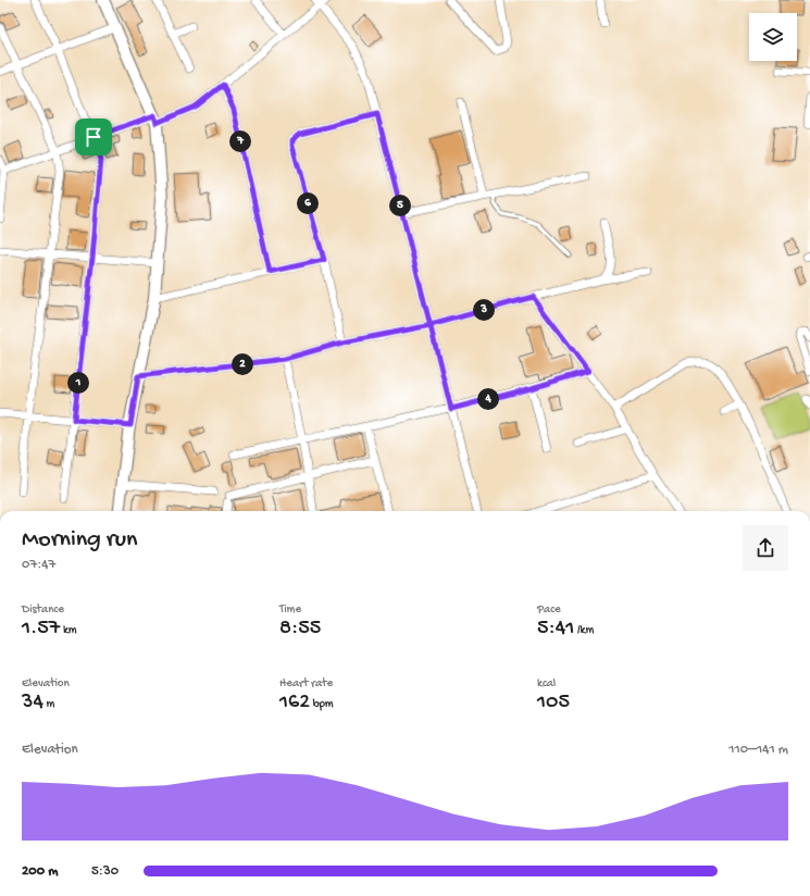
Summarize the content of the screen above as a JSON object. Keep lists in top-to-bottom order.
{
  "page": {
    "pins": [
      "7",
      "6",
      "5",
      "3",
      "2",
      "1",
      "4"
    ],
    "heading": ["Morning run", "07:47"],
    "stats": [
      ["Distance", "1.57 km"],
      ["Time", "8:55"],
      ["Pace", "5:41 /km"],
      ["Elevation", "34 m"],
      ["Heart rate", "162 bpm"],
      ["kcal", "105"]
    ],
    "chart": ["Elevation", "110–141 m"],
    "list": [
      {
        "name": "200 m",
        "note": "5:30"
      }
    ]
  }
}
